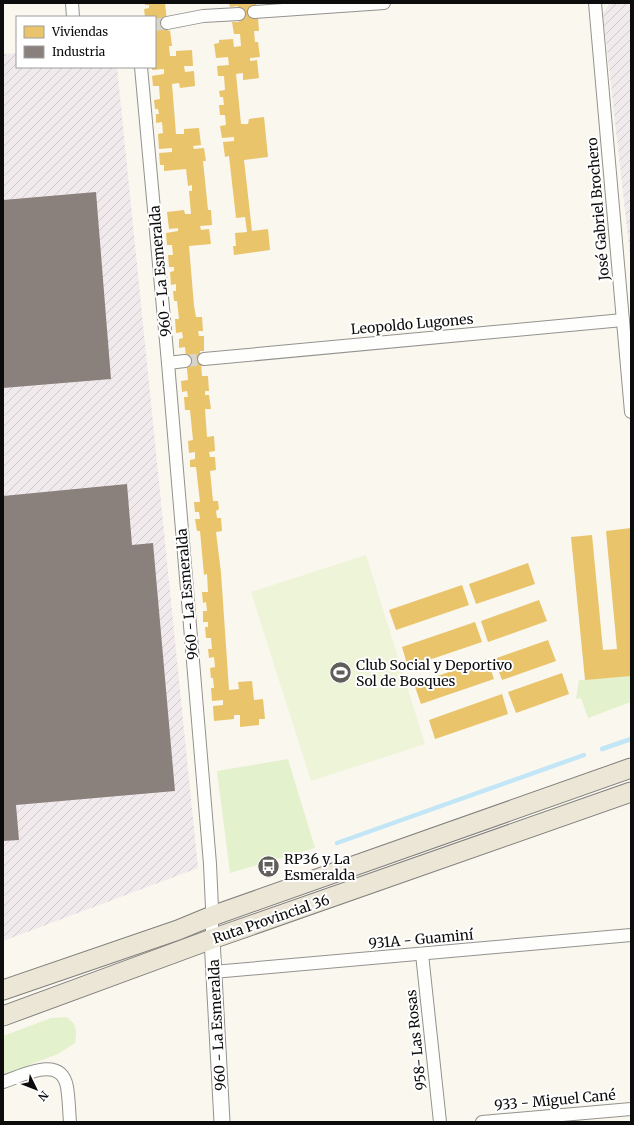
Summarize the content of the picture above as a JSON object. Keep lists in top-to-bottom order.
{
  "streets": {
    "main road": ["Ruta Provincial 36"],
    "street": [
      "José Gabriel Brochero",
      "960 - La Esmeralda",
      "Leopoldo Lugones",
      "931A - Guaminí",
      "958- Las Rosas",
      "933 - Miguel Cané"
    ]
  },
  "crossings": [
    ["José Gabriel Brochero", "Leopoldo Lugones"],
    ["960 - La Esmeralda", "Ruta Provincial 36"],
    ["960 - La Esmeralda", "931A - Guaminí"],
    ["931A - Guaminí", "958- Las Rosas"]
  ],
  "places": {
    "sports": ["Club Social y Deportivo Sol de Bosques"],
    "bus stop": ["RP36 y La Esmeralda"]
  },
  "legend": ["Viviendas", "Industria"],
  "north": "bottom right"
}
